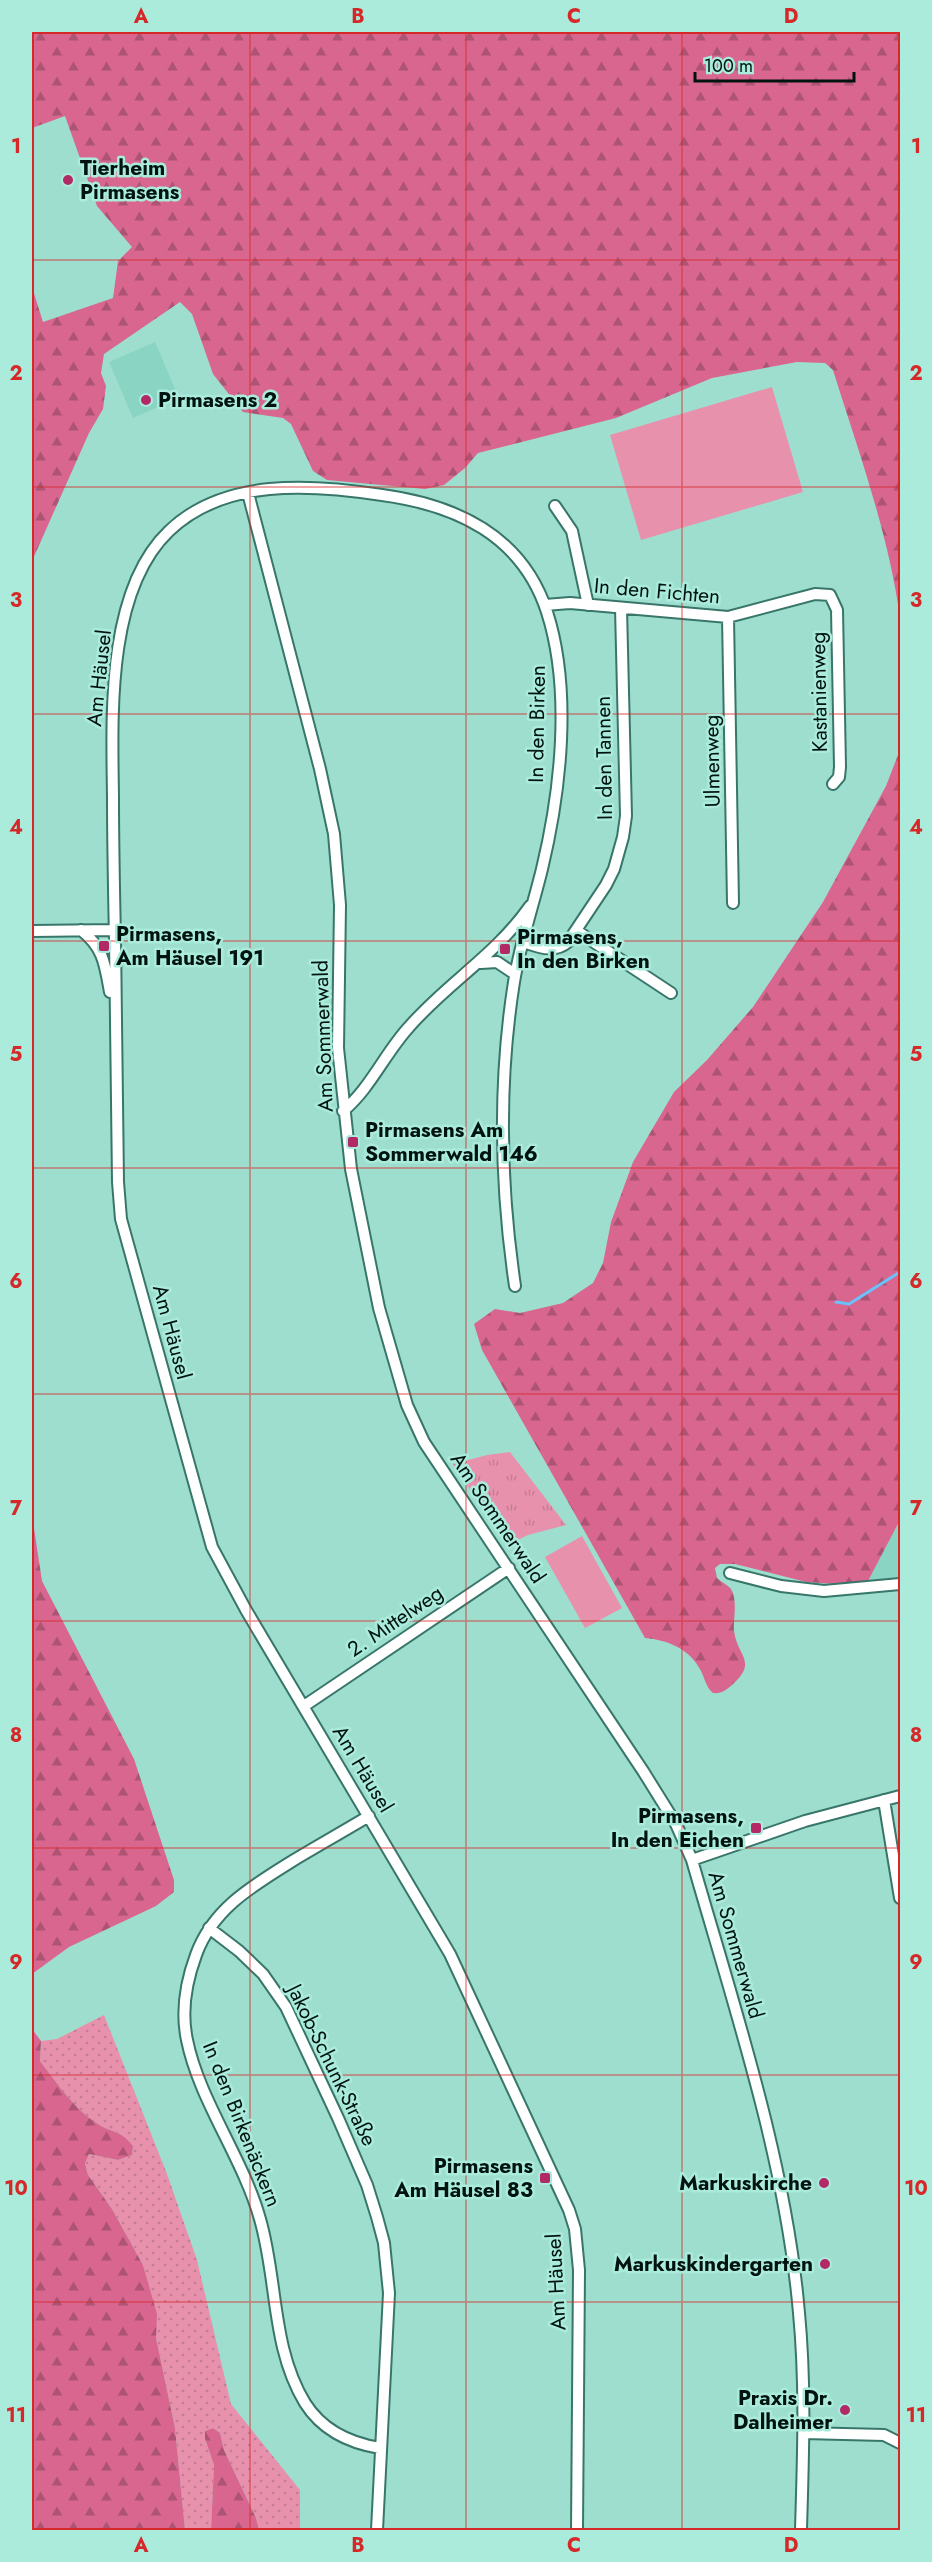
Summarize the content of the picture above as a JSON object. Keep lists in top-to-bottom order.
{
  "streets": {
    "street": [
      "In den Fichten",
      "Am Häusel",
      "Kastanienweg",
      "In den Birken",
      "In den Tannen",
      "Ulmenweg",
      "Am Sommerwald",
      "2. Mittelweg",
      "Jakob-Schunk-Straße",
      "In den Birkenäckern"
    ]
  },
  "crossings": [
    ["In den Fichten", "Kastanienweg"],
    ["In den Fichten", "In den Birken"],
    ["In den Fichten", "In den Tannen"],
    ["In den Fichten", "Ulmenweg"],
    ["Am Häusel", "In den Birken"],
    ["Am Häusel", "Am Sommerwald"],
    ["Am Häusel", "2. Mittelweg"],
    ["Am Häusel", "In den Birkenäckern"],
    ["In den Birken", "Am Sommerwald"],
    ["Am Sommerwald", "2. Mittelweg"],
    ["Jakob-Schunk-Straße", "In den Birkenäckern"]
  ],
  "places": {
    "other": [
      "Tierheim Pirmasens",
      "Pirmasens 2",
      "Markuskirche",
      "Markuskindergarten",
      "Praxis Dr. Dalheimer"
    ],
    "transit": [
      "Pirmasens, Am Häusel 191",
      "Pirmasens, In den Birken",
      "Pirmasens Am Sommerwald 146",
      "Pirmasens, In den Eichen",
      "Pirmasens Am Häusel 83"
    ]
  },
  "scale_bar": "100 m",
  "grid": {
    "columns": [
      "A",
      "B",
      "C",
      "D"
    ],
    "rows": [
      "1",
      "2",
      "3",
      "4",
      "5",
      "6",
      "7",
      "8",
      "9",
      "10",
      "11"
    ]
  }
}
